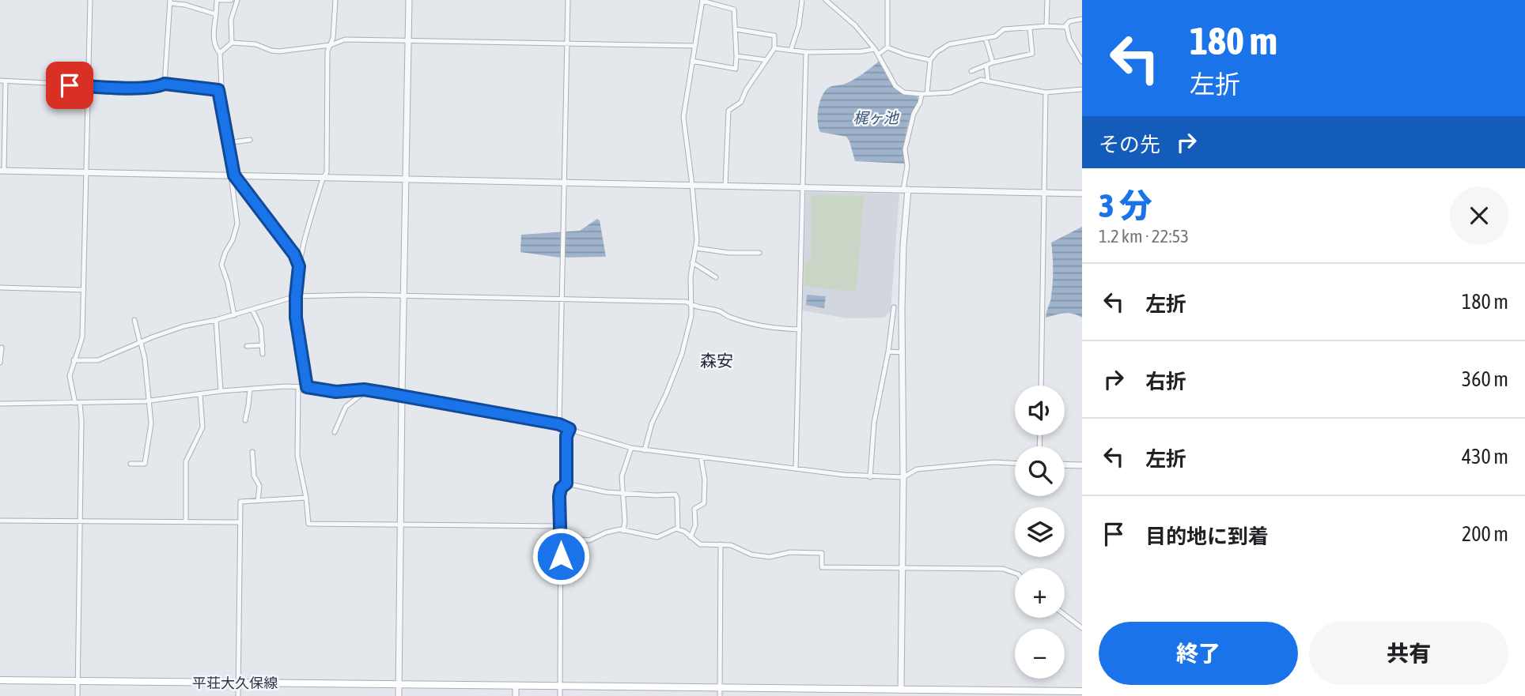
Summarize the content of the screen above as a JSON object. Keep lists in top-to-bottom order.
{
  "streets": {
    "main road": ["平荘大久保線"]
  },
  "districts": ["森安"],
  "water": ["梶ヶ池"],
  "page": {
    "turn": ["180 m", "左折"],
    "then": "その先",
    "heading": ["3 分", "1.2 km · 22:53"],
    "list": [
      {
        "name": "左折",
        "value": "180 m"
      },
      {
        "name": "右折",
        "value": "360 m"
      },
      {
        "name": "左折",
        "value": "430 m"
      },
      {
        "name": "目的地に到着",
        "value": "200 m"
      }
    ],
    "map_buttons": ["+", "−"],
    "buttons": ["終了", "共有"]
  }
}
